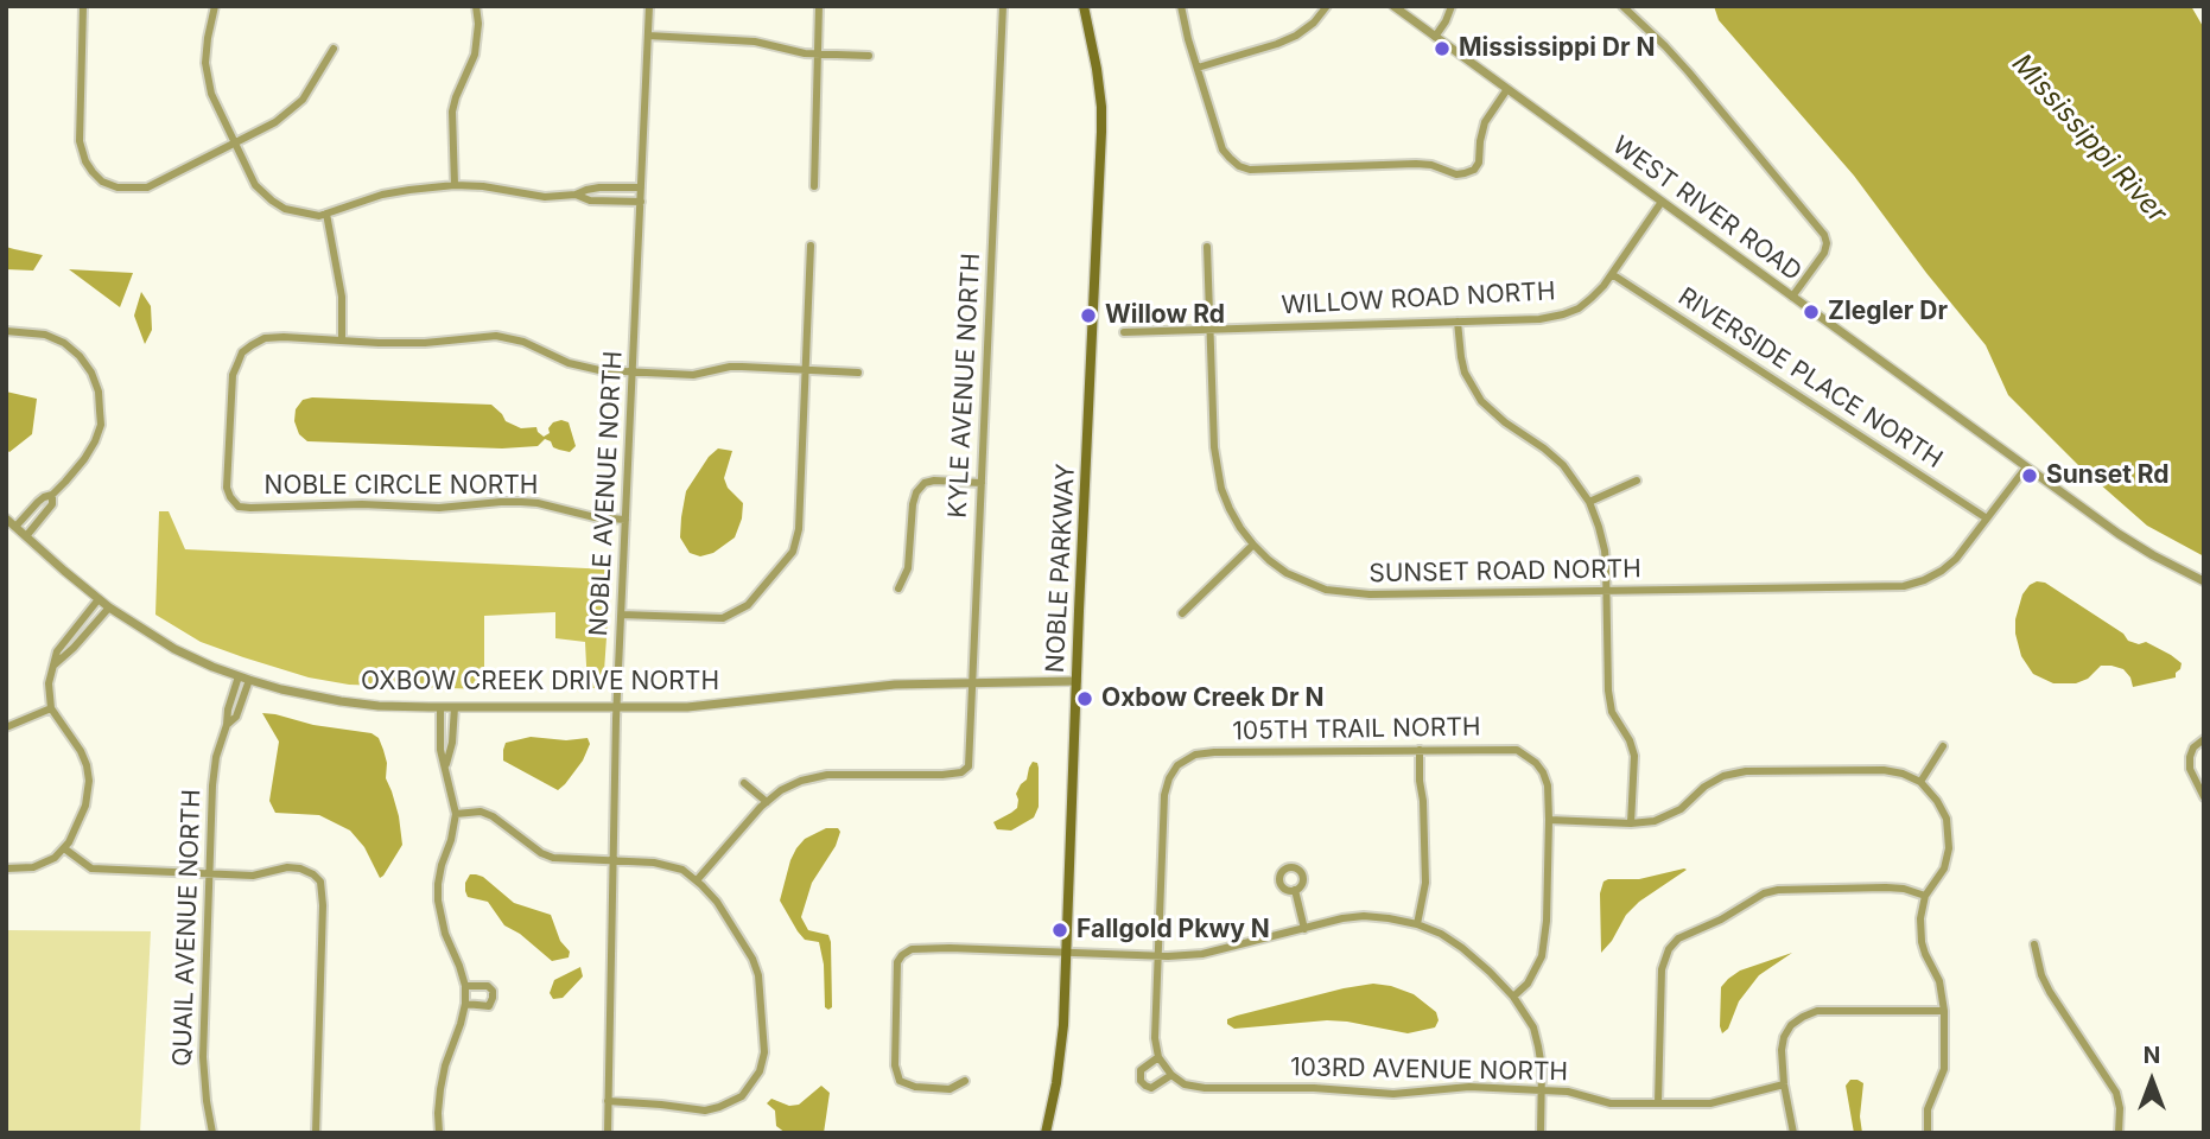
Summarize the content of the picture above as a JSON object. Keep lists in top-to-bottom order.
{
  "streets": {
    "main road": ["NOBLE PARKWAY"],
    "street": [
      "WEST RIVER ROAD",
      "WILLOW ROAD NORTH",
      "RIVERSIDE PLACE NORTH",
      "KYLE AVENUE NORTH",
      "NOBLE CIRCLE NORTH",
      "NOBLE AVENUE NORTH",
      "SUNSET ROAD NORTH",
      "OXBOW CREEK DRIVE NORTH",
      "105TH TRAIL NORTH",
      "QUAIL AVENUE NORTH",
      "103RD AVENUE NORTH"
    ]
  },
  "crossings": [
    ["WEST RIVER ROAD", "WILLOW ROAD NORTH"],
    ["WEST RIVER ROAD", "SUNSET ROAD NORTH"],
    ["WILLOW ROAD NORTH", "RIVERSIDE PLACE NORTH"],
    ["WILLOW ROAD NORTH", "SUNSET ROAD NORTH"],
    ["RIVERSIDE PLACE NORTH", "SUNSET ROAD NORTH"],
    ["KYLE AVENUE NORTH", "OXBOW CREEK DRIVE NORTH"],
    ["NOBLE CIRCLE NORTH", "NOBLE AVENUE NORTH"],
    ["NOBLE AVENUE NORTH", "OXBOW CREEK DRIVE NORTH"],
    ["NOBLE PARKWAY", "OXBOW CREEK DRIVE NORTH"],
    ["OXBOW CREEK DRIVE NORTH", "QUAIL AVENUE NORTH"]
  ],
  "water": ["Mississippi River"],
  "places": [
    "Mississippi Dr N",
    "ZIegler Dr",
    "Willow Rd",
    "Sunset Rd",
    "Oxbow Creek Dr N",
    "Fallgold Pkwy N"
  ],
  "north": "top"
}
